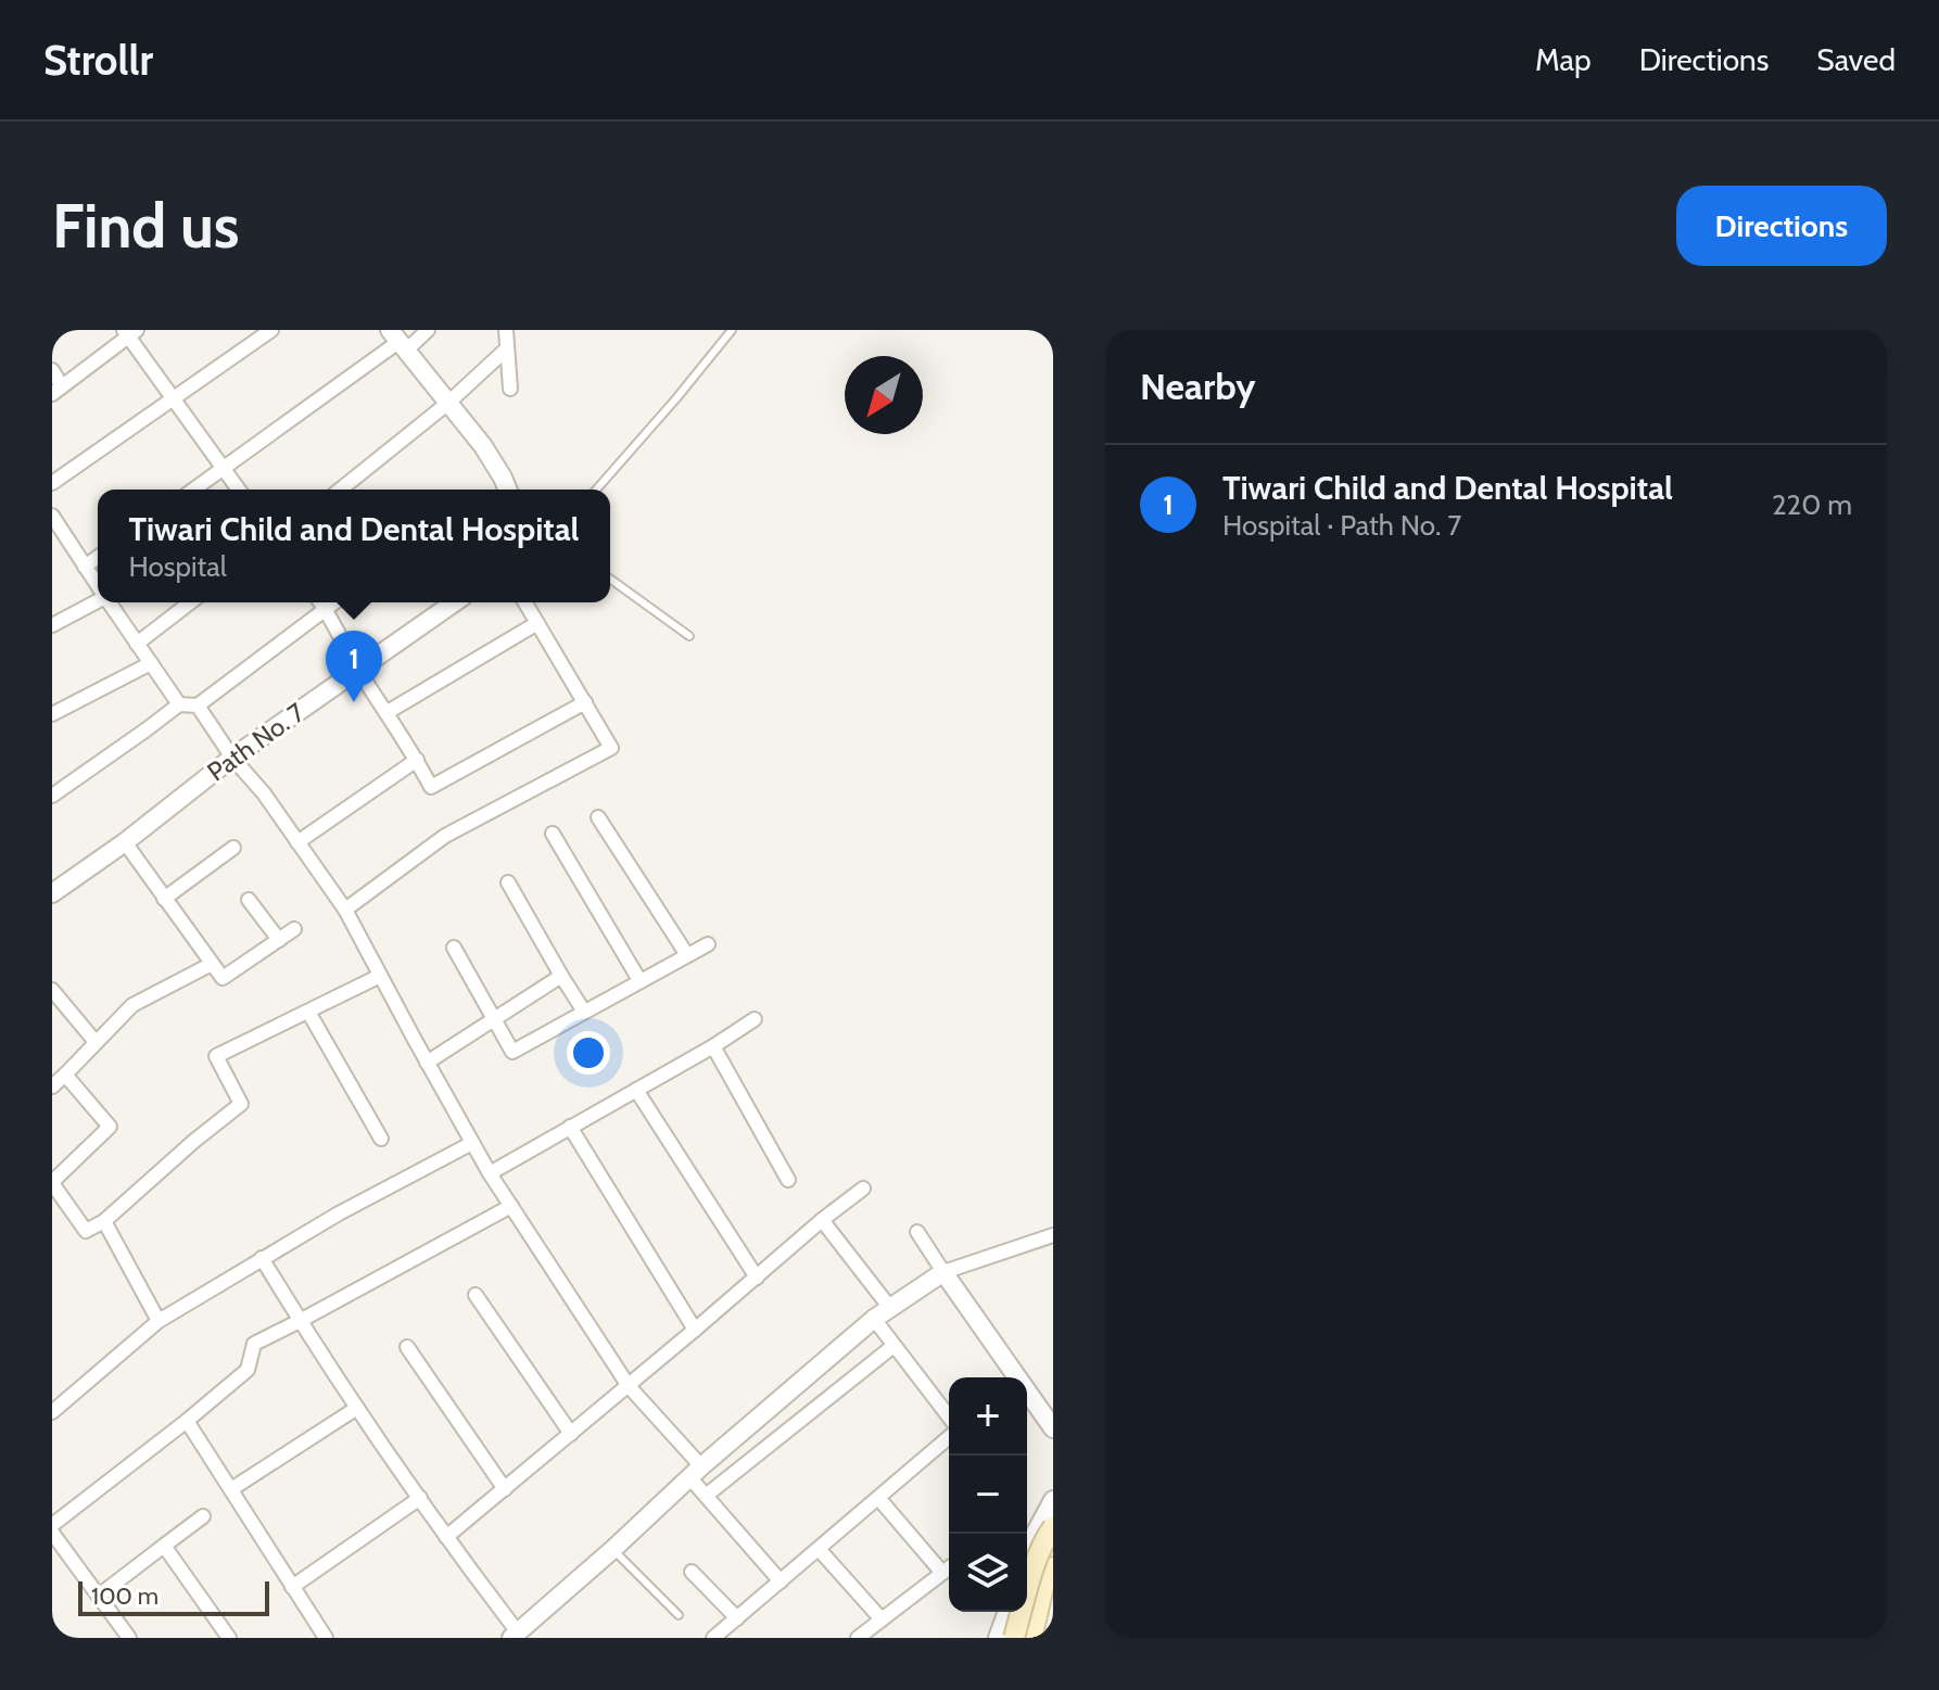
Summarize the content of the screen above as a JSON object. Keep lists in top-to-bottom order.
{
  "streets": {
    "street": ["Path No. 7"]
  },
  "scale_bar": "100 m",
  "north": "bottom left",
  "page": {
    "header": "Strollr",
    "nav": ["Map", "Directions", "Saved"],
    "buttons": "Directions",
    "title": "Find us",
    "heading": "Nearby",
    "list": [
      {
        "mark": "1",
        "name": "Tiwari Child and Dental Hospital",
        "note": "Hospital · Path No. 7",
        "value": "220 m"
      }
    ],
    "popup": ["Tiwari Child and Dental Hospital", "Hospital"],
    "pins": "1",
    "map_buttons": ["+", "−"],
    "scale": "100 m"
  }
}
